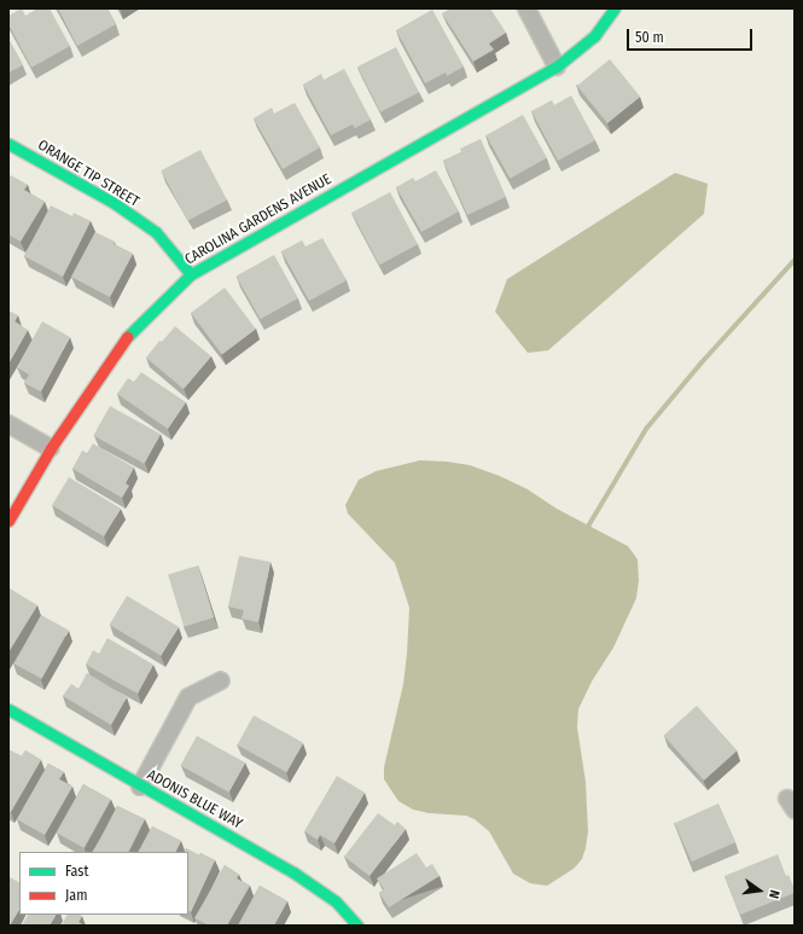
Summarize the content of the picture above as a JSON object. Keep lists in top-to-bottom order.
{
  "streets": {
    "street": ["ORANGE TIP STREET", "CAROLINA GARDENS AVENUE", "ADONIS BLUE WAY"]
  },
  "crossings": [
    ["ORANGE TIP STREET", "CAROLINA GARDENS AVENUE"]
  ],
  "legend": ["Fast", "Jam"],
  "scale_bar": "50 m",
  "north": "right"
}
